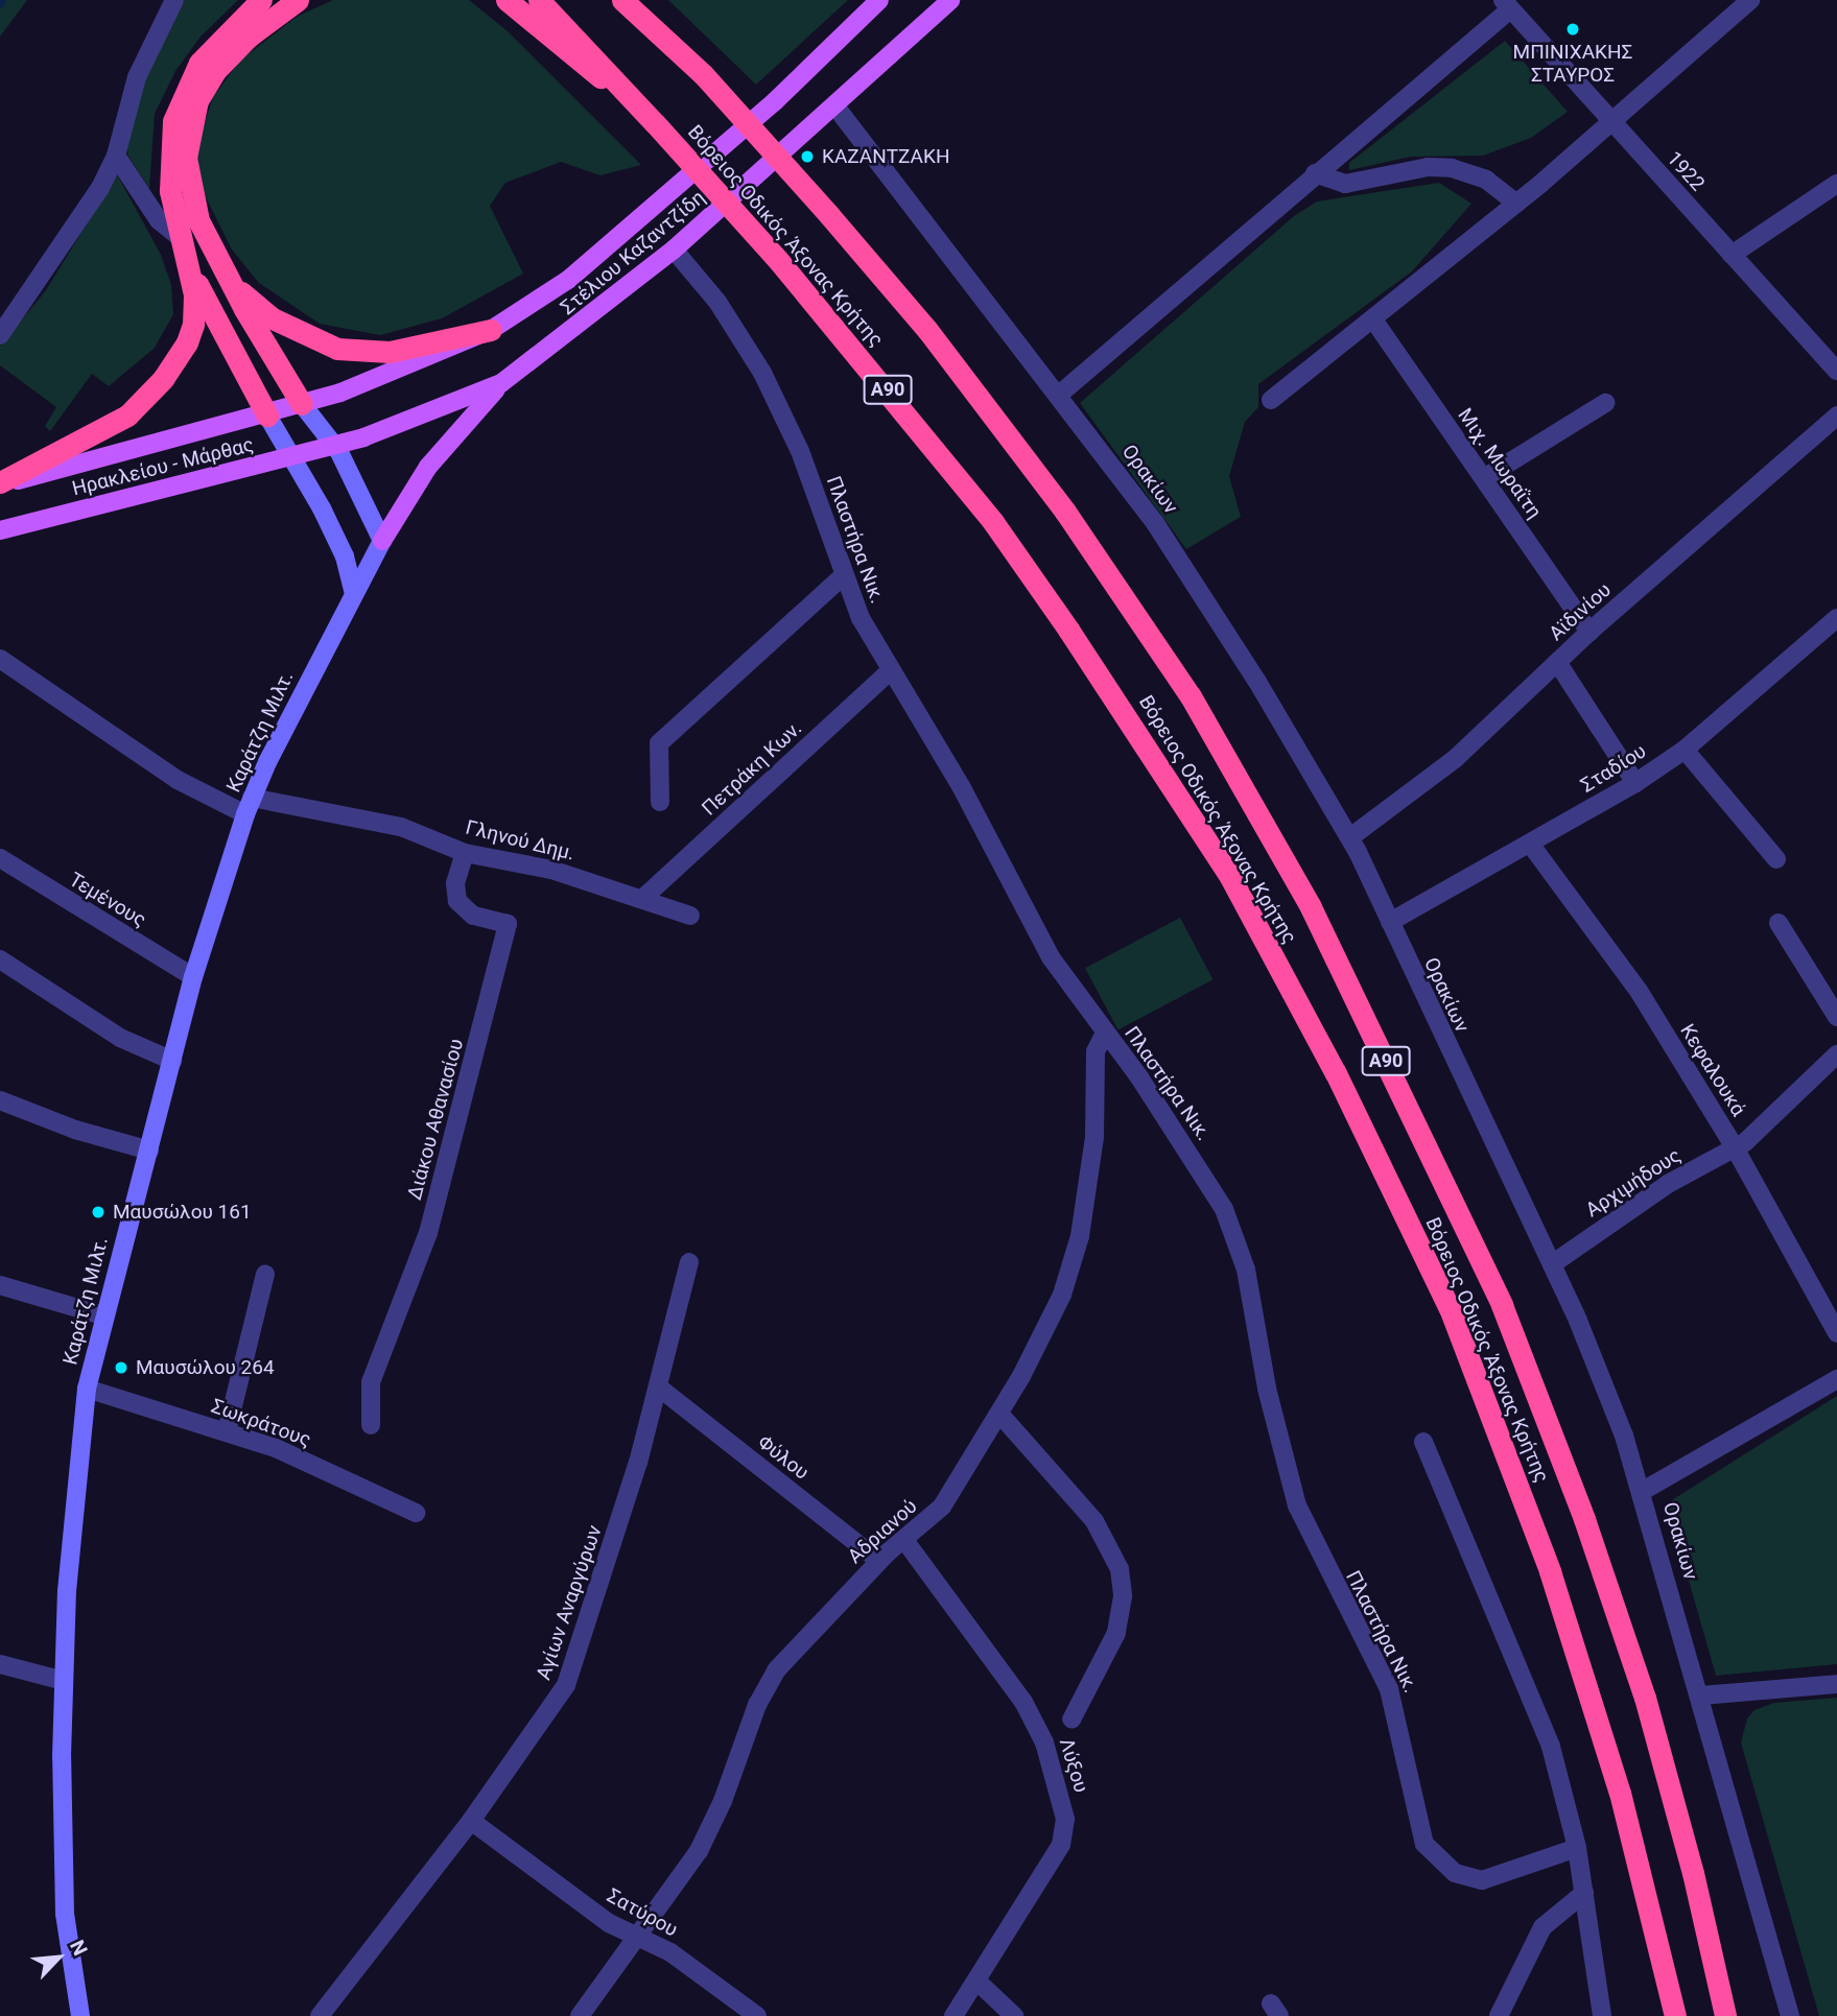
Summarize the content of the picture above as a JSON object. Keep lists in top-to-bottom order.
{
  "streets": {
    "highway": ["Βόρειος Οδικός Άξονας Κρήτης", "Α90"],
    "main road": ["Στέλιου Καζαντζίδη", "Ηρακλείου - Μάρθας"],
    "street": [
      "1922",
      "Μιχ. Μωραΐτη",
      "Ορακίων",
      "Πλαστήρα Νικ.",
      "Αϊδινίου",
      "Καράτζη Μιλτ.",
      "Πετράκη Κων.",
      "Σταδίου",
      "Γληνού Δημ.",
      "Τεμένους",
      "Κεφαλουκά",
      "Διάκου Αθανασίου",
      "Αρχιμήδους",
      "Σωκράτους",
      "Φύλου",
      "Αδριανού",
      "Αγίων Αναργύρων",
      "Λύξου",
      "Σατύρου"
    ]
  },
  "crossings": [
    ["Στέλιου Καζαντζίδη", "Ηρακλείου - Μάρθας"],
    ["Στέλιου Καζαντζίδη", "Ορακίων"],
    ["Στέλιου Καζαντζίδη", "Πλαστήρα Νικ."],
    ["Μιχ. Μωραΐτη", "Αϊδινίου"],
    ["Ορακίων", "Αϊδινίου"],
    ["Ορακίων", "Σταδίου"],
    ["Ορακίων", "Αρχιμήδους"],
    ["Πλαστήρα Νικ.", "Πετράκη Κων."],
    ["Πλαστήρα Νικ.", "Αδριανού"],
    ["Καράτζη Μιλτ.", "Γληνού Δημ."],
    ["Καράτζη Μιλτ.", "Τεμένους"],
    ["Καράτζη Μιλτ.", "Σωκράτους"],
    ["Πετράκη Κων.", "Γληνού Δημ."],
    ["Σταδίου", "Κεφαλουκά"],
    ["Γληνού Δημ.", "Διάκου Αθανασίου"],
    ["Κεφαλουκά", "Αρχιμήδους"],
    ["Φύλου", "Αδριανού"],
    ["Φύλου", "Αγίων Αναργύρων"],
    ["Αδριανού", "Λύξου"],
    ["Αδριανού", "Σατύρου"],
    ["Αγίων Αναργύρων", "Σατύρου"]
  ],
  "places": [
    "ΜΠΙΝΙΧΑΚΗΣ ΣΤΑΥΡΟΣ",
    "ΚΑΖΑΝΤΖΑΚΗ",
    "Μαυσώλου 161",
    "Μαυσώλου 264"
  ],
  "north": "top right"
}
